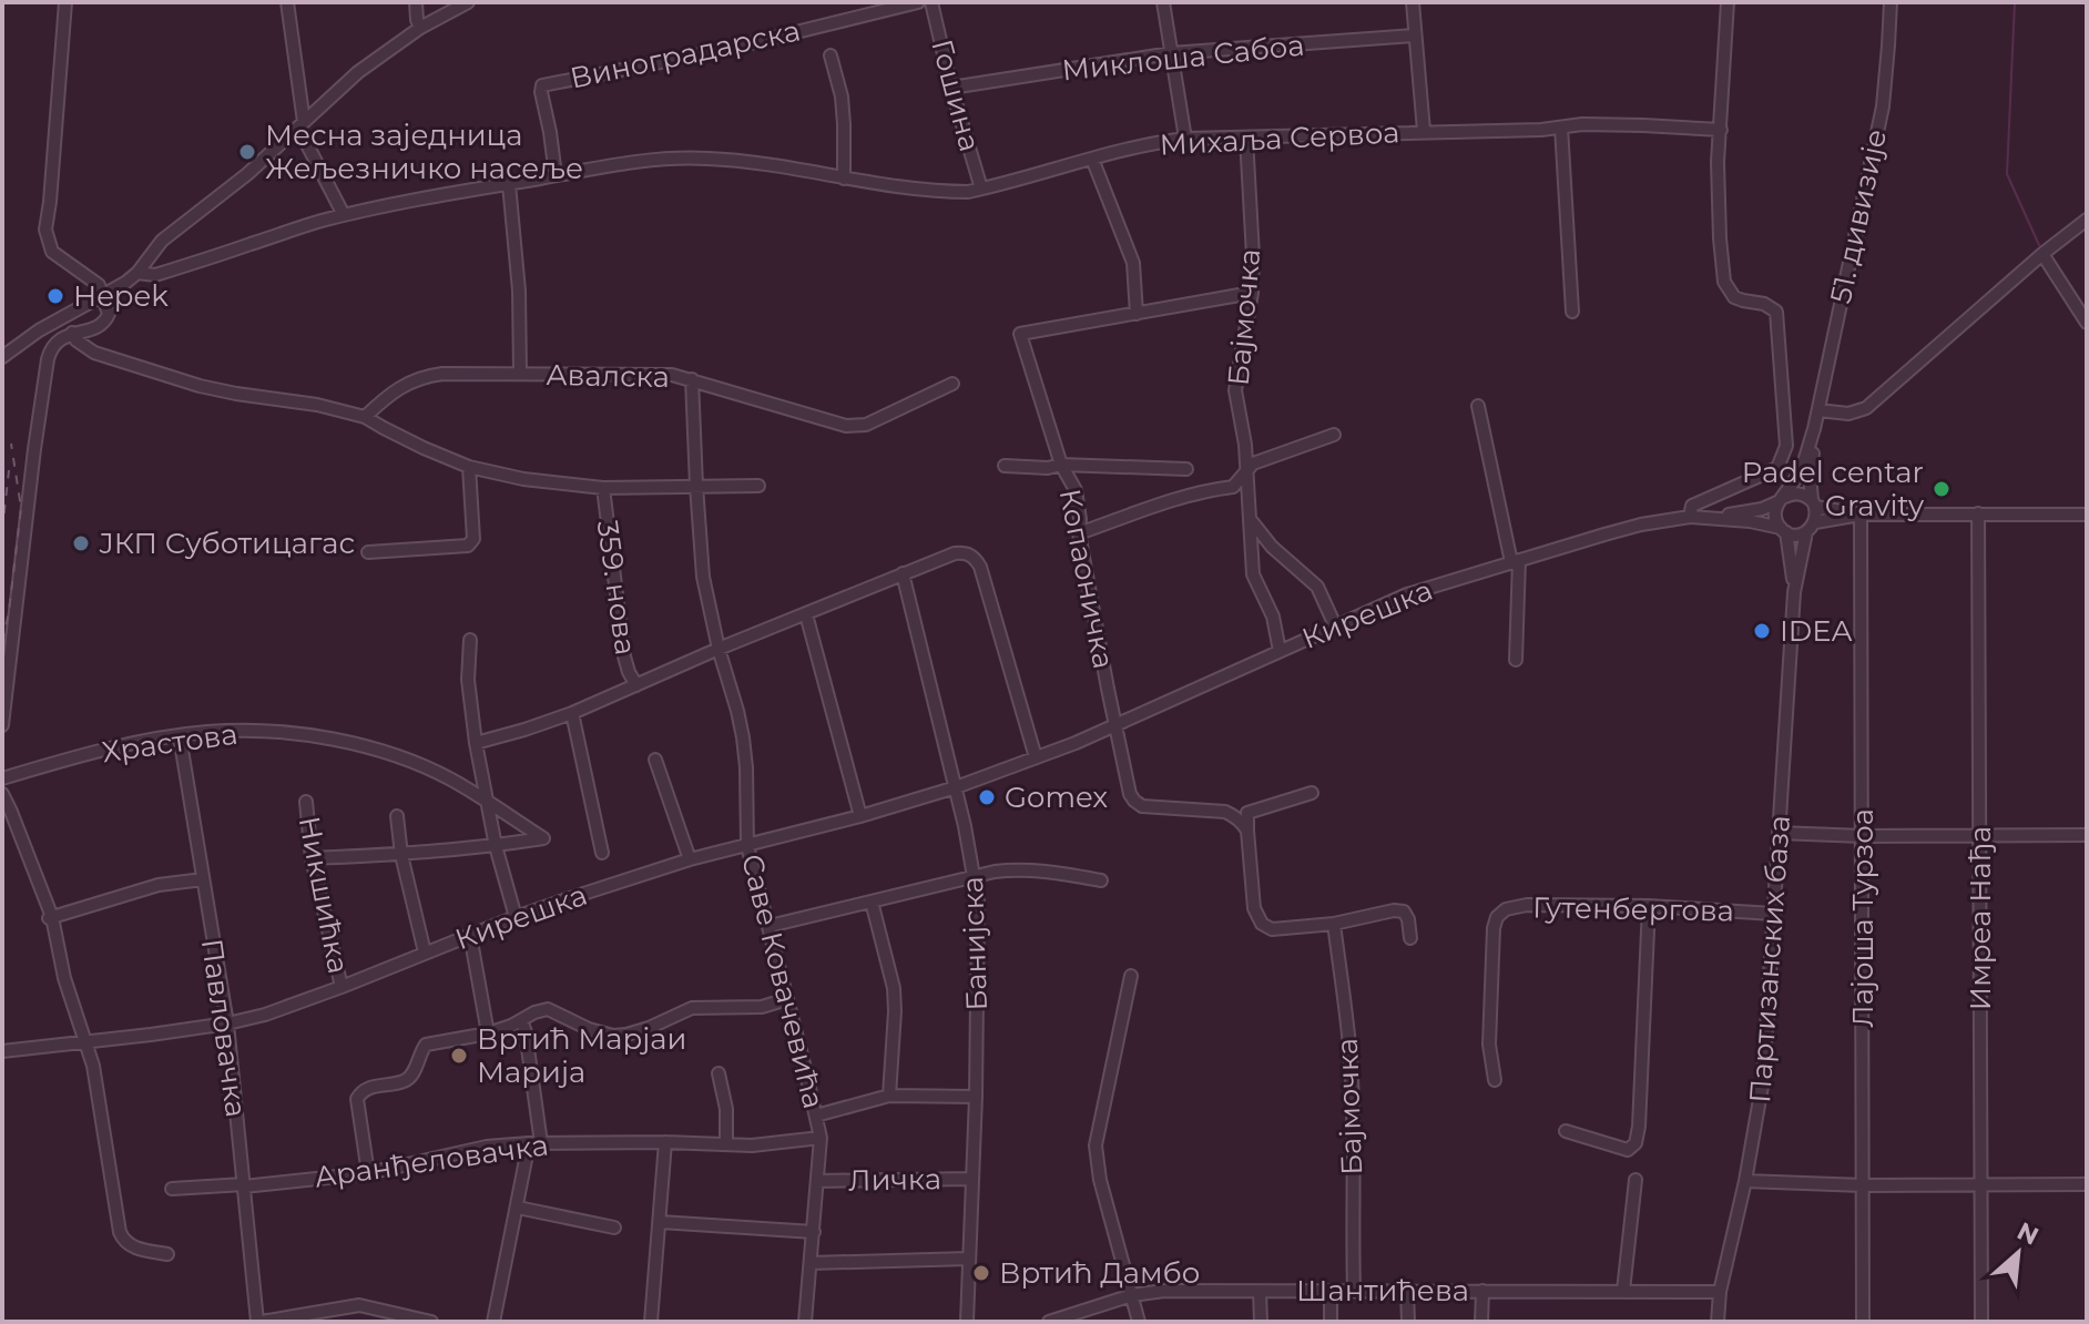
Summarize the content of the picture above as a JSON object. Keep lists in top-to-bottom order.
{
  "streets": {
    "street": [
      "Виноградарска",
      "Миклоша Сабоа",
      "Гошина",
      "Михаља Сервоа",
      "51. дивизије",
      "Бајмочка",
      "Авалска",
      "Копаоничка",
      "359. нова",
      "Кирешка",
      "Храстова",
      "Никшићка",
      "Гутенбергова",
      "Лајоша Турзоа",
      "Имреа Нађа",
      "Банијска",
      "Партизанских база",
      "Саве Ковачевића",
      "Павловачка",
      "Аранђеловачка",
      "Личка",
      "Шантићева"
    ]
  },
  "crossings": [
    ["Виноградарска", "Михаља Сервоа"],
    ["Миклоша Сабоа", "Гошина"],
    ["Гошина", "Михаља Сервоа"],
    ["Михаља Сервоа", "Бајмочка"],
    ["51. дивизије", "Кирешка"],
    ["51. дивизије", "Партизанских база"],
    ["Бајмочка", "Кирешка"],
    ["Бајмочка", "Шантићева"],
    ["Авалска", "Саве Ковачевића"],
    ["Копаоничка", "Кирешка"],
    ["Кирешка", "Никшићка"],
    ["Кирешка", "Банијска"],
    ["Кирешка", "Партизанских база"],
    ["Кирешка", "Саве Ковачевића"],
    ["Кирешка", "Павловачка"],
    ["Храстова", "Павловачка"],
    ["Гутенбергова", "Партизанских база"],
    ["Банијска", "Личка"],
    ["Партизанских база", "Шантићева"],
    ["Саве Ковачевића", "Аранђеловачка"],
    ["Саве Ковачевића", "Личка"],
    ["Павловачка", "Аранђеловачка"]
  ],
  "places": [
    "Месна заједница Жељезничко насеље",
    "Hepek",
    "Padel centar Gravity",
    "ЈКП Суботицагас",
    "IDEA",
    "Gomex",
    "Вртић Марјаи Марија",
    "Вртић Дамбо"
  ],
  "north": "top right"
}
